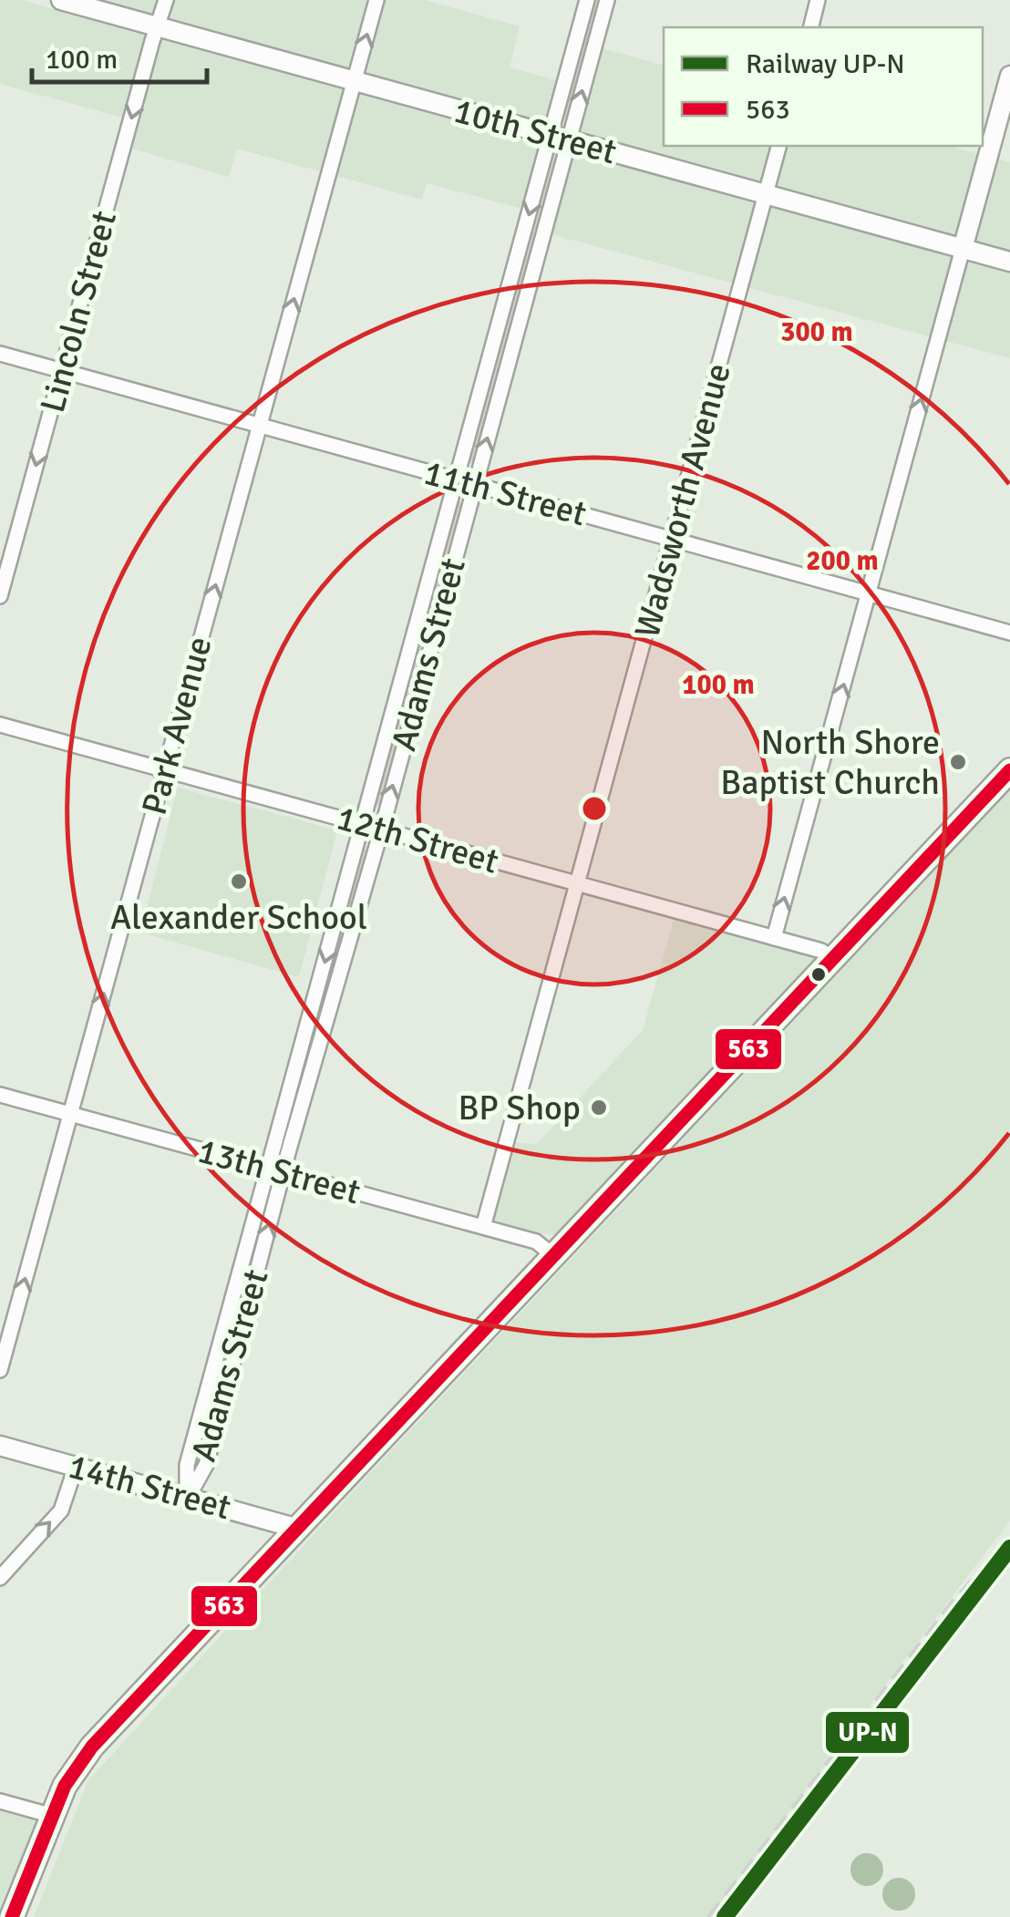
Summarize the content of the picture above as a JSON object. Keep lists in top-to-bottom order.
{
  "streets": {
    "street": [
      "10th Street",
      "Lincoln Street",
      "11th Street",
      "Wadsworth Avenue",
      "Adams Street",
      "Park Avenue",
      "12th Street",
      "13th Street",
      "14th Street"
    ]
  },
  "crossings": [
    ["10th Street", "Lincoln Street"],
    ["10th Street", "Wadsworth Avenue"],
    ["10th Street", "Adams Street"],
    ["10th Street", "Park Avenue"],
    ["Lincoln Street", "11th Street"],
    ["11th Street", "Wadsworth Avenue"],
    ["11th Street", "Adams Street"],
    ["11th Street", "Park Avenue"],
    ["Wadsworth Avenue", "12th Street"],
    ["Wadsworth Avenue", "13th Street"],
    ["Adams Street", "12th Street"],
    ["Adams Street", "13th Street"],
    ["Adams Street", "14th Street"],
    ["Park Avenue", "12th Street"],
    ["Park Avenue", "13th Street"]
  ],
  "one_way": ["Lincoln Street", "Park Avenue"],
  "places": ["North Shore Baptist Church", "Alexander School", "BP Shop"],
  "lines": ["transit line 563", "rail line UP-N"],
  "legend": ["Railway UP-N", "563"],
  "scale_bar": "100 m",
  "rings": ["300 m", "200 m", "100 m"]
}
